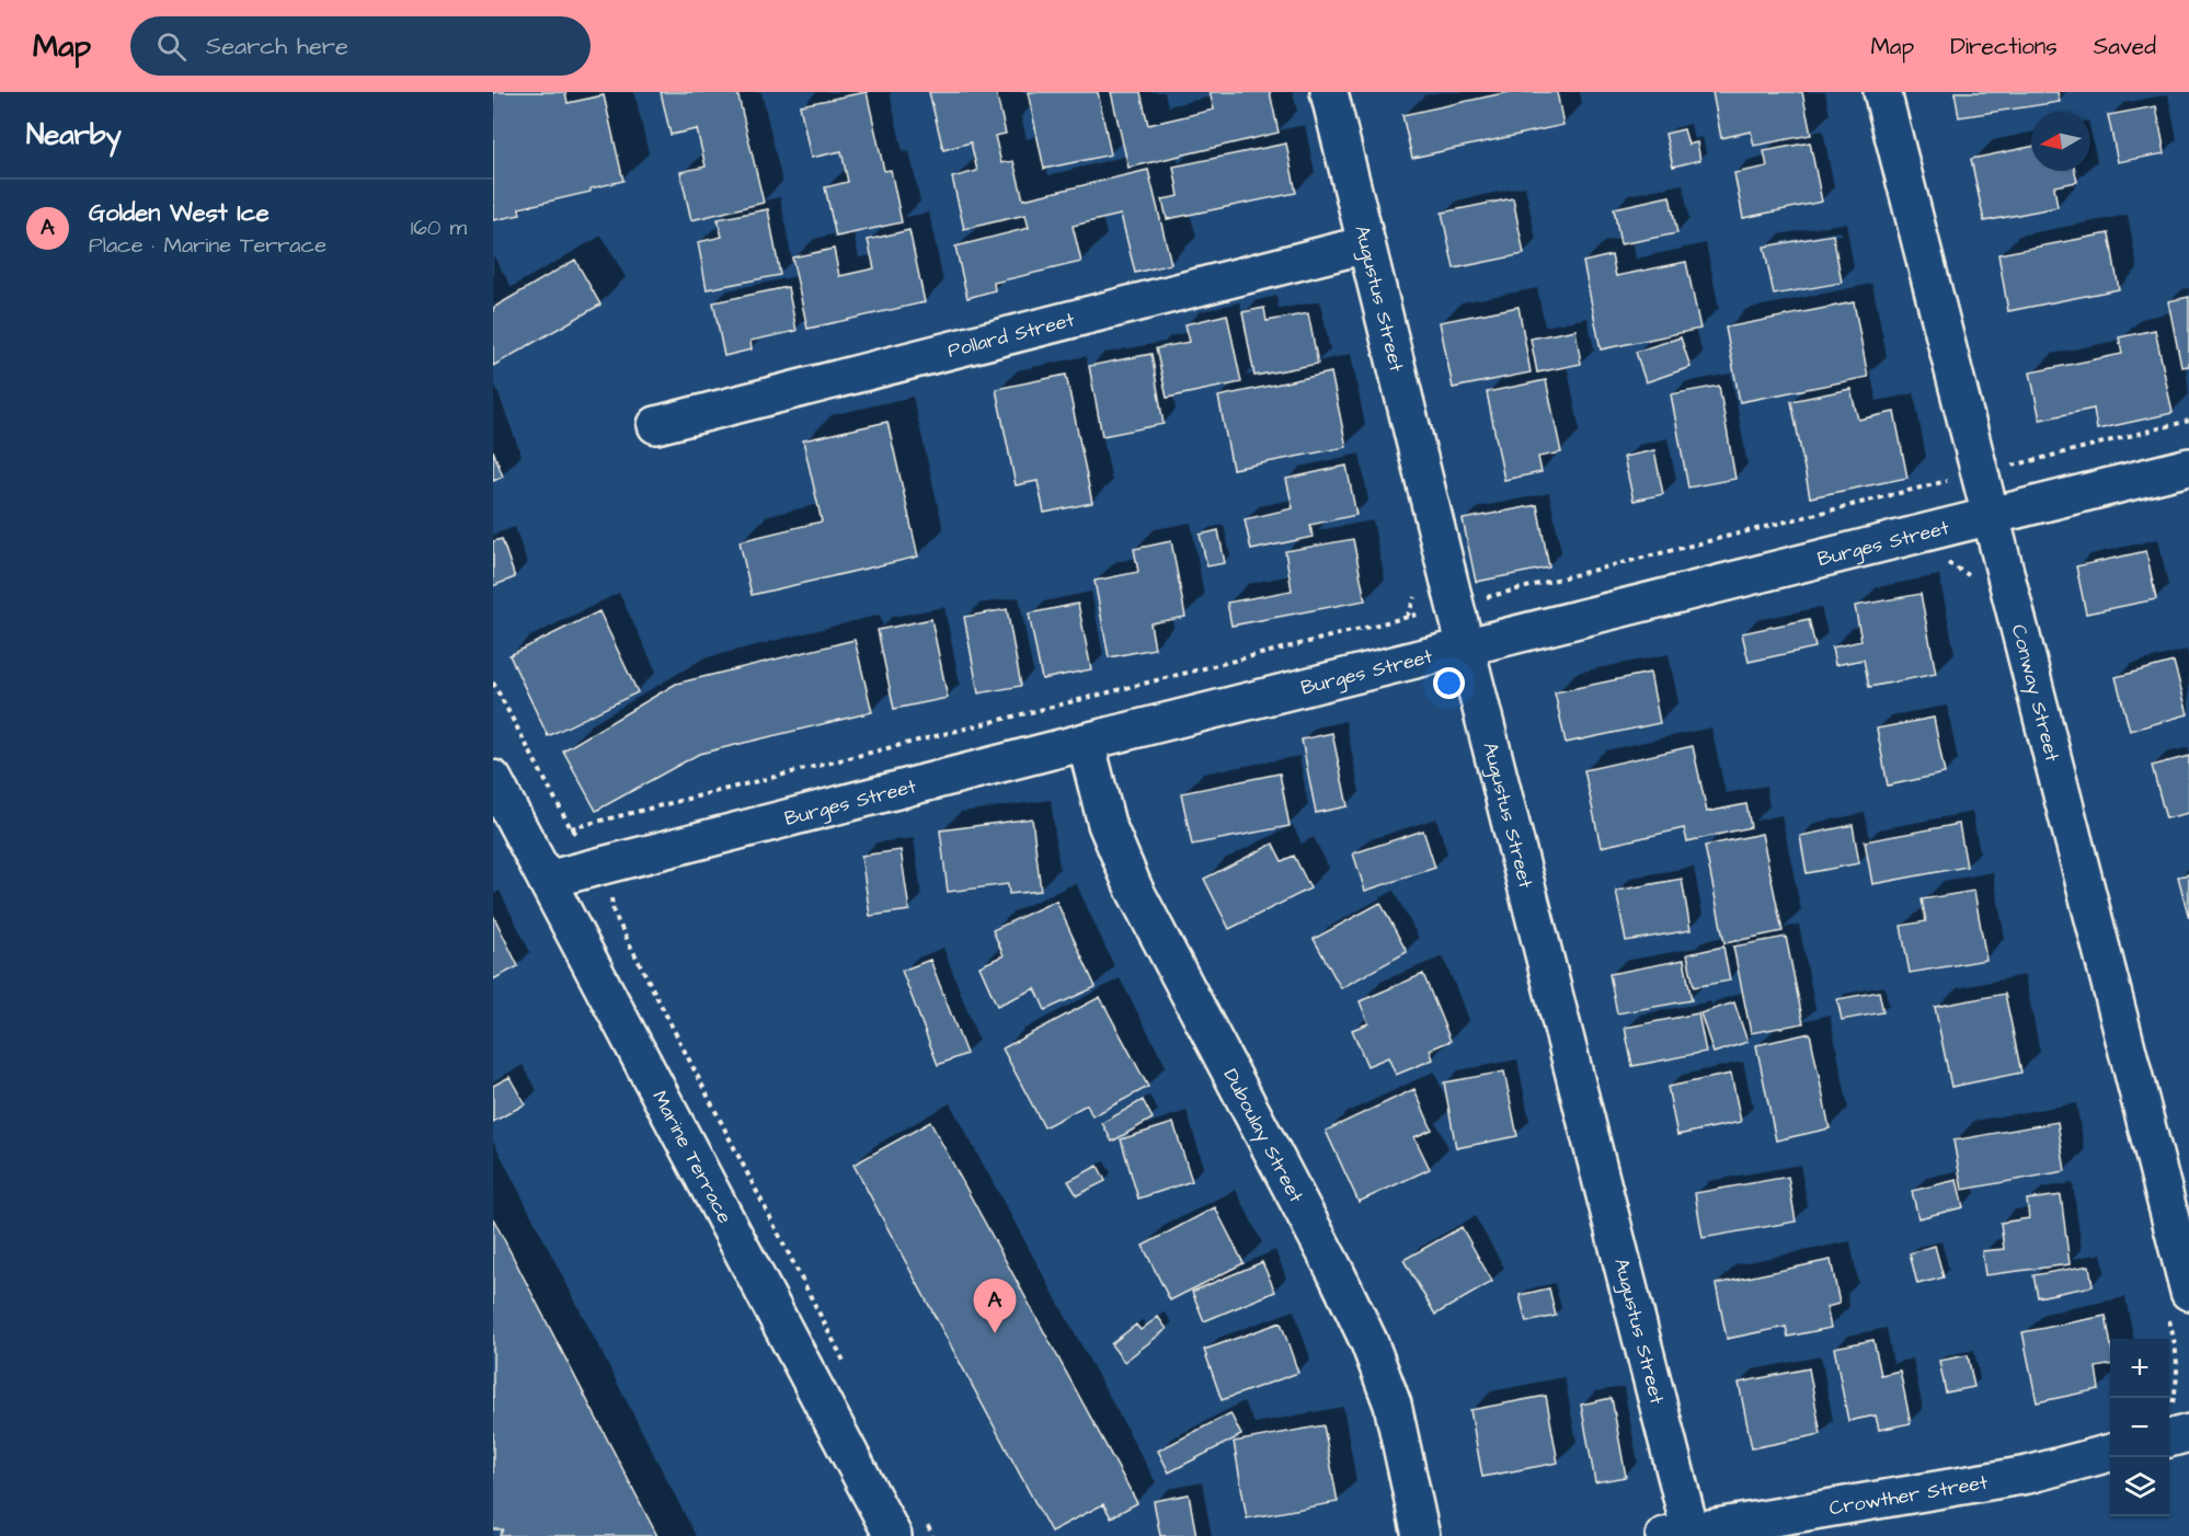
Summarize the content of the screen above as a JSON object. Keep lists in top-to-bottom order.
{
  "streets": {
    "street": [
      "Augustus Street",
      "Pollard Street",
      "Burges Street",
      "Conway Street",
      "Duboulay Street",
      "Marine Terrace",
      "Crowther Street"
    ]
  },
  "crossings": [
    ["Augustus Street", "Pollard Street"],
    ["Augustus Street", "Burges Street"],
    ["Augustus Street", "Crowther Street"],
    ["Burges Street", "Conway Street"],
    ["Burges Street", "Duboulay Street"],
    ["Burges Street", "Marine Terrace"]
  ],
  "north": "left",
  "page": {
    "header": "Map",
    "search": "Search here",
    "nav": ["Map", "Directions", "Saved"],
    "heading": "Nearby",
    "list": [
      {
        "mark": "A",
        "name": "Golden West Ice",
        "note": "Place · Marine Terrace",
        "value": "160 m"
      }
    ],
    "pins": "A",
    "map_buttons": ["+", "−"]
  }
}
